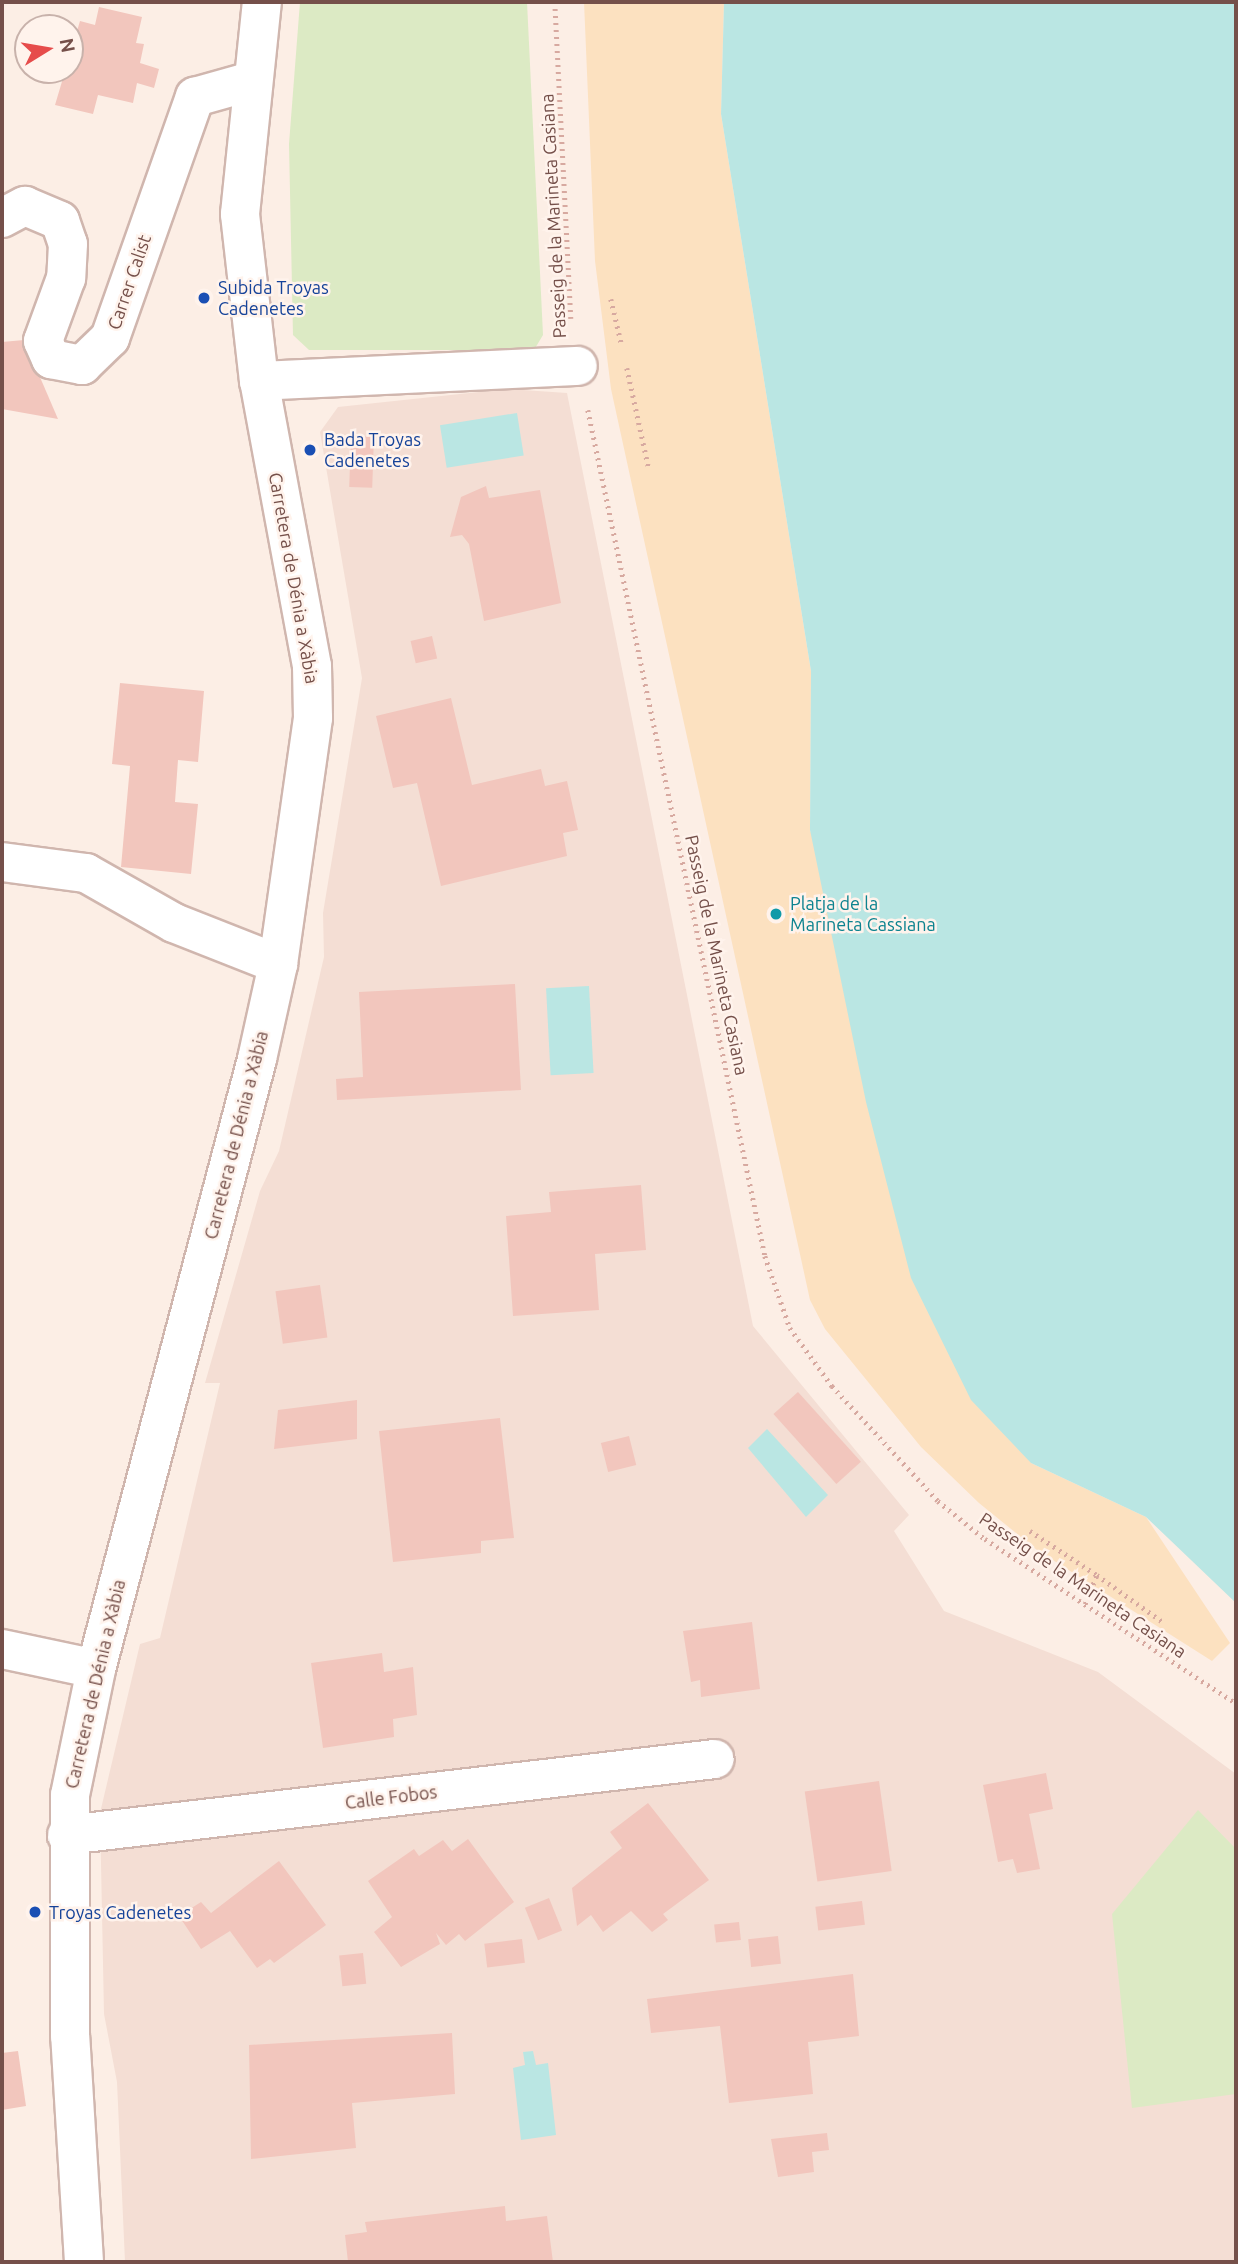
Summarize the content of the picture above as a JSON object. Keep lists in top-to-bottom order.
{
  "streets": {
    "street": ["Carrer Calist", "Carretera de Dénia a Xàbia", "Calle Fobos"],
    "path": ["Passeig de la Marineta Casiana"]
  },
  "crossings": [
    ["Carrer Calist", "Carretera de Dénia a Xàbia"],
    ["Carretera de Dénia a Xàbia", "Calle Fobos"]
  ],
  "places": [
    "Subida Troyas Cadenetes",
    "Bada Troyas Cadenetes",
    "Platja de la Marineta Cassiana",
    "Troyas Cadenetes"
  ],
  "north": "right"
}
